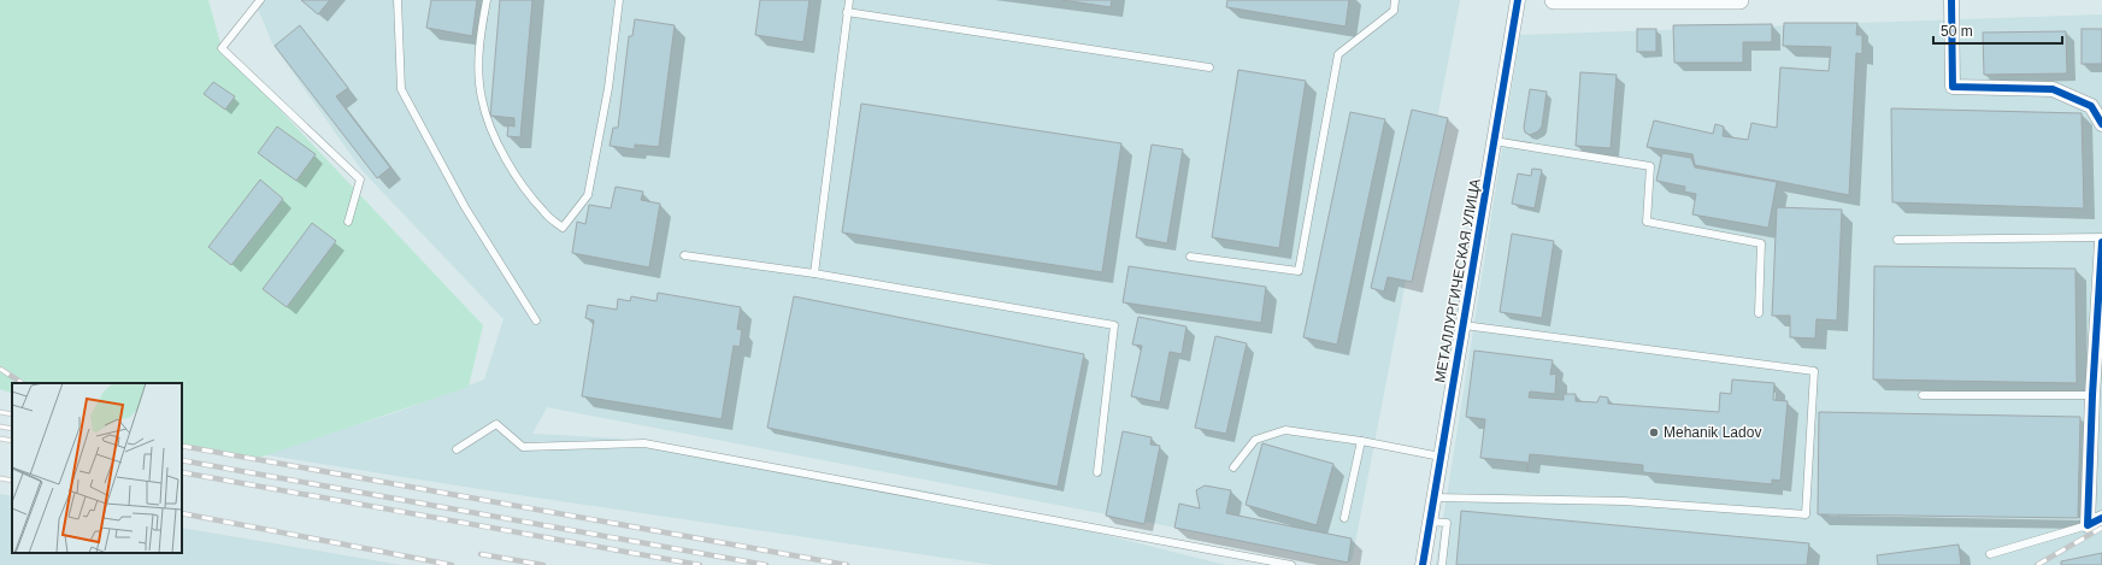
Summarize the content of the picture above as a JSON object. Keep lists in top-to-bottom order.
{
  "streets": {
    "street": ["МЕТАЛЛУРГИЧЕСКАЯ УЛИЦА"]
  },
  "places": ["Mehanik Ladov"],
  "scale_bar": "50 m"
}
